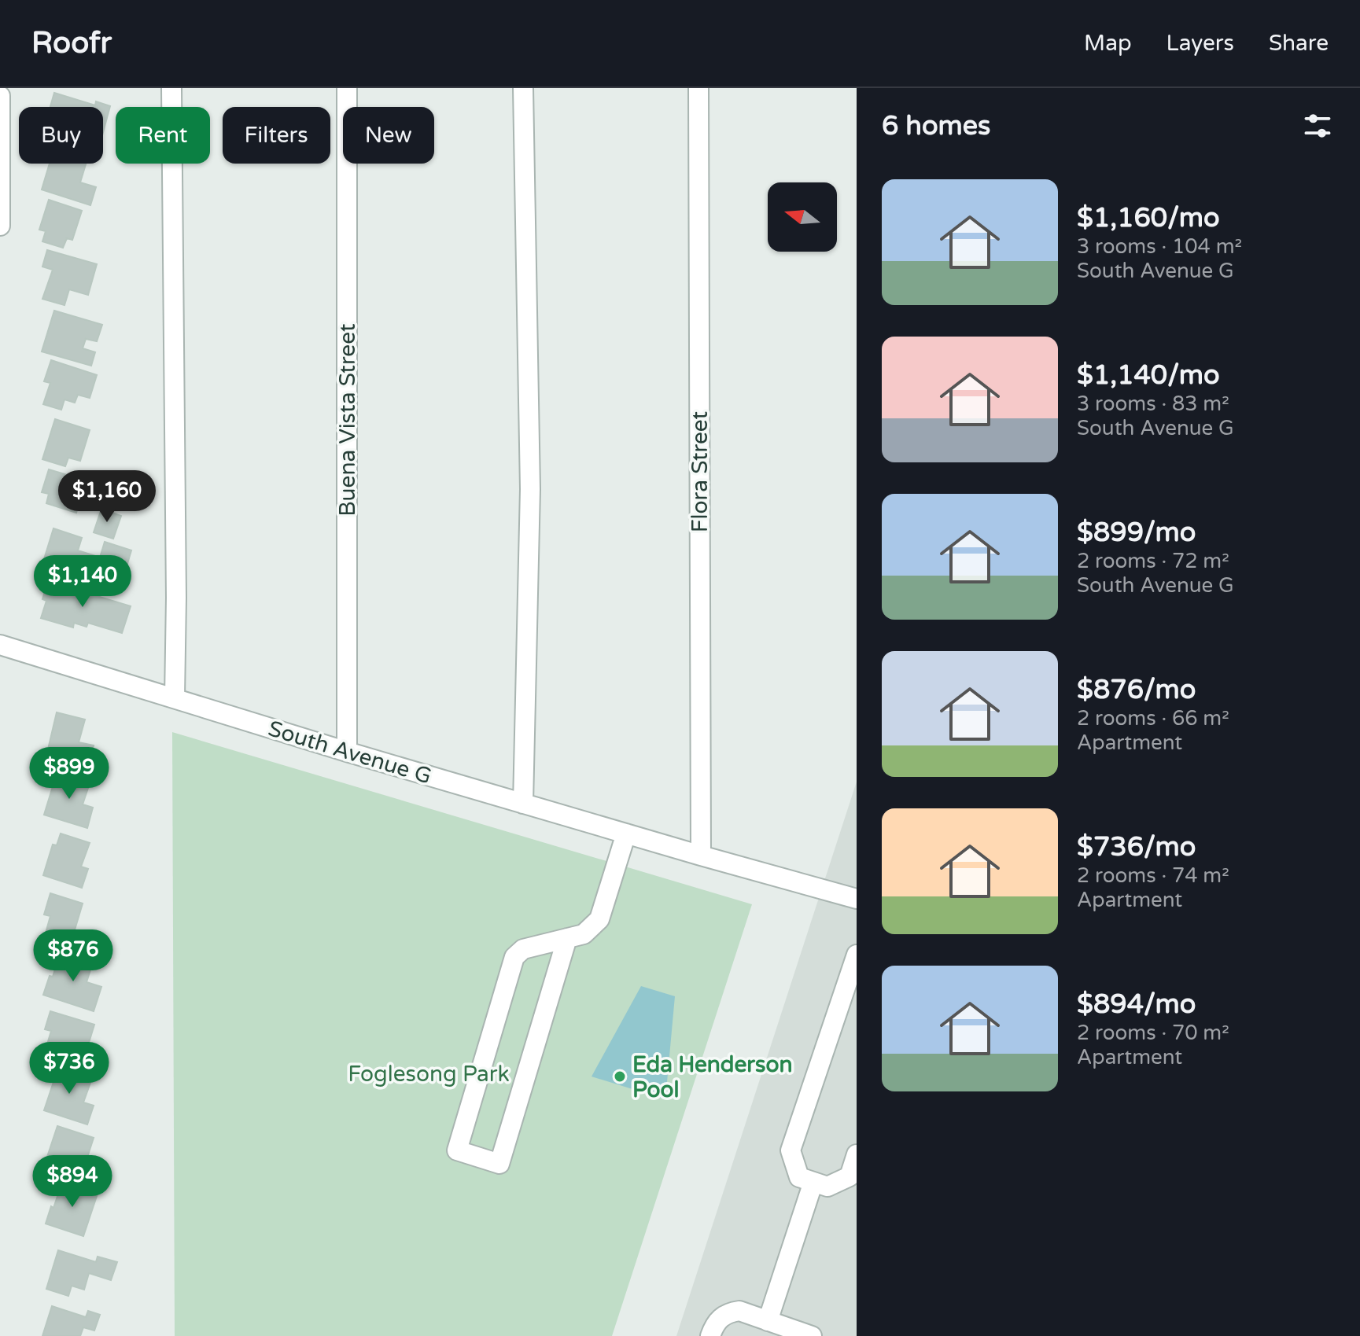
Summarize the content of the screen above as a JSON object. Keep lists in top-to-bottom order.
{
  "streets": {
    "street": ["Buena Vista Street", "Flora Street", "South Avenue G"]
  },
  "crossings": [
    ["Buena Vista Street", "South Avenue G"],
    ["Flora Street", "South Avenue G"]
  ],
  "parks": ["Foglesong Park"],
  "places": ["Eda Henderson Pool"],
  "north": "left",
  "page": {
    "header": "Roofr",
    "nav": ["Map", "Layers", "Share"],
    "heading": "6 homes",
    "chip": [
      "Buy",
      "Rent",
      "Filters",
      "New"
    ],
    "list": [
      {
        "name": "$1,160/mo",
        "note": "3 rooms · 104 m² · South Avenue G"
      },
      {
        "name": "$1,140/mo",
        "note": "3 rooms · 83 m² · South Avenue G"
      },
      {
        "name": "$899/mo",
        "note": "2 rooms · 72 m² · South Avenue G"
      },
      {
        "name": "$876/mo",
        "note": "2 rooms · 66 m² · Apartment"
      },
      {
        "name": "$736/mo",
        "note": "2 rooms · 74 m² · Apartment"
      },
      {
        "name": "$894/mo",
        "note": "2 rooms · 70 m² · Apartment"
      }
    ],
    "price": [
      "$1,160",
      "$1,140",
      "$899",
      "$876",
      "$736",
      "$894"
    ]
  }
}
